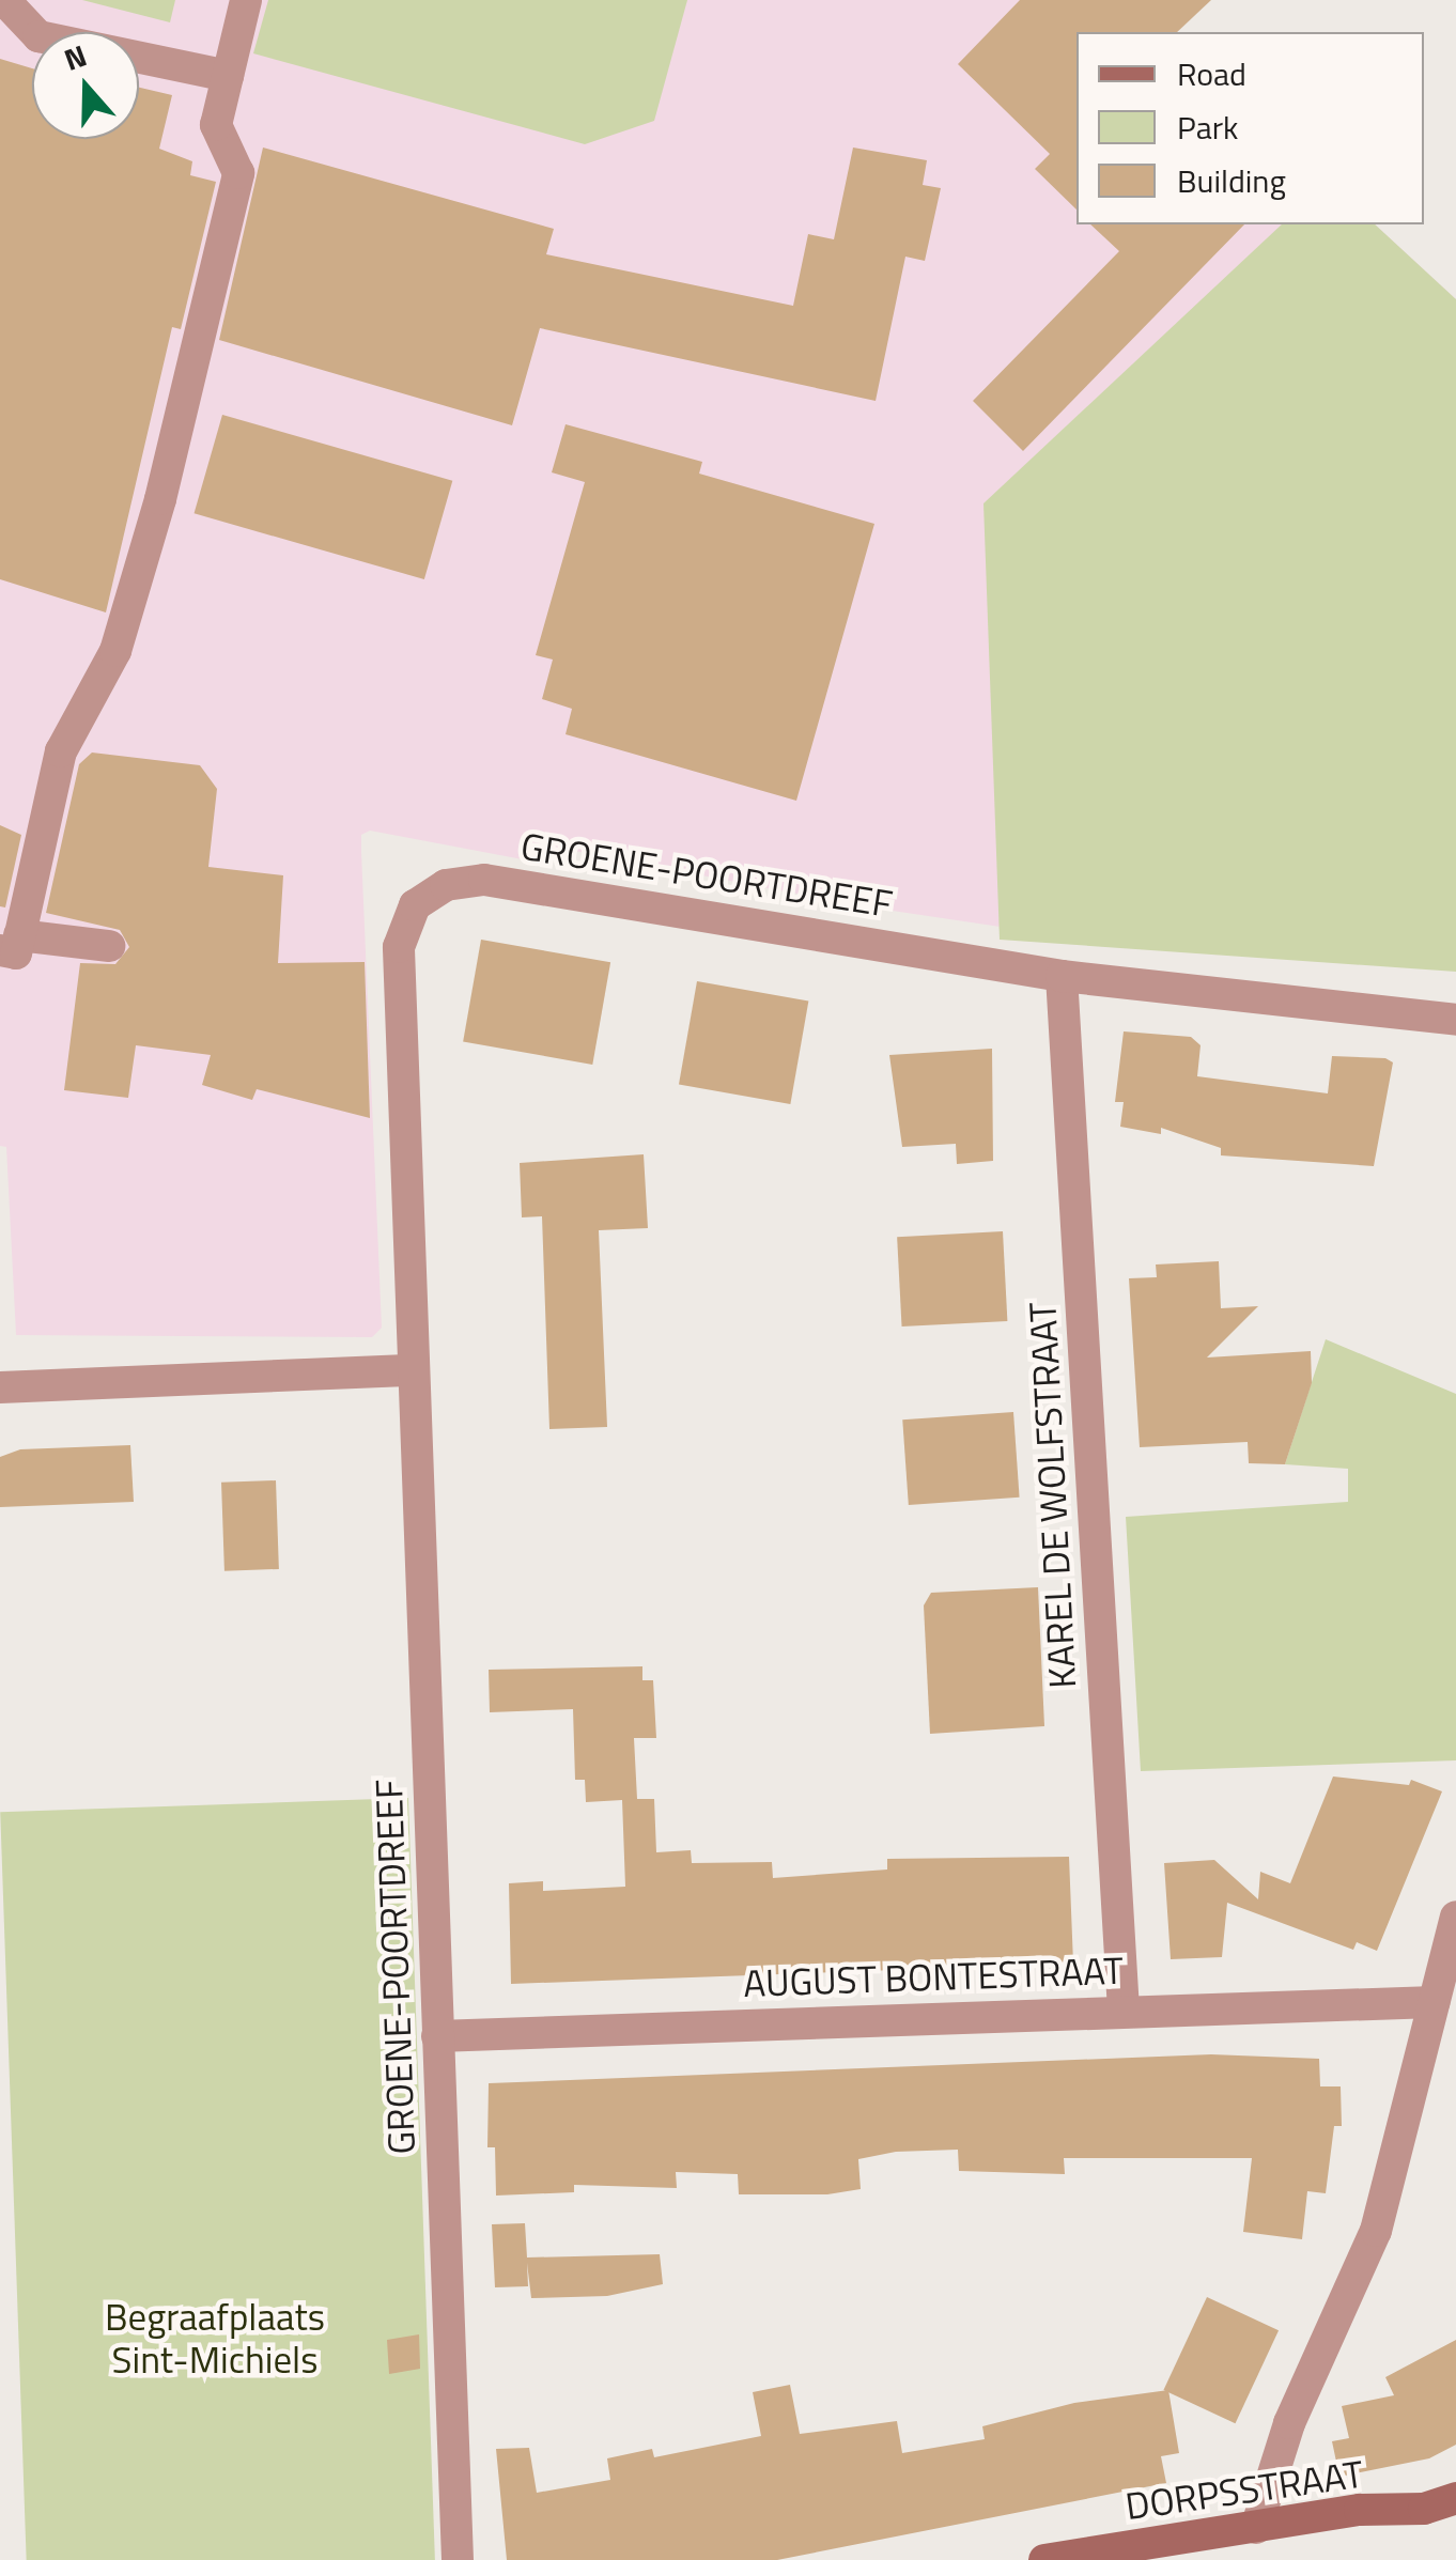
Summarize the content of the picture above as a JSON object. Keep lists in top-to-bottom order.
{
  "streets": {
    "street": [
      "GROENE-POORTDREEF",
      "KAREL DE WOLFSTRAAT",
      "AUGUST BONTESTRAAT",
      "DORPSSTRAAT"
    ]
  },
  "crossings": [
    ["GROENE-POORTDREEF", "KAREL DE WOLFSTRAAT"],
    ["GROENE-POORTDREEF", "AUGUST BONTESTRAAT"],
    ["KAREL DE WOLFSTRAAT", "AUGUST BONTESTRAAT"]
  ],
  "parks": ["Begraafplaats Sint-Michiels"],
  "legend": ["Road", "Park", "Building"],
  "north": "top"
}
